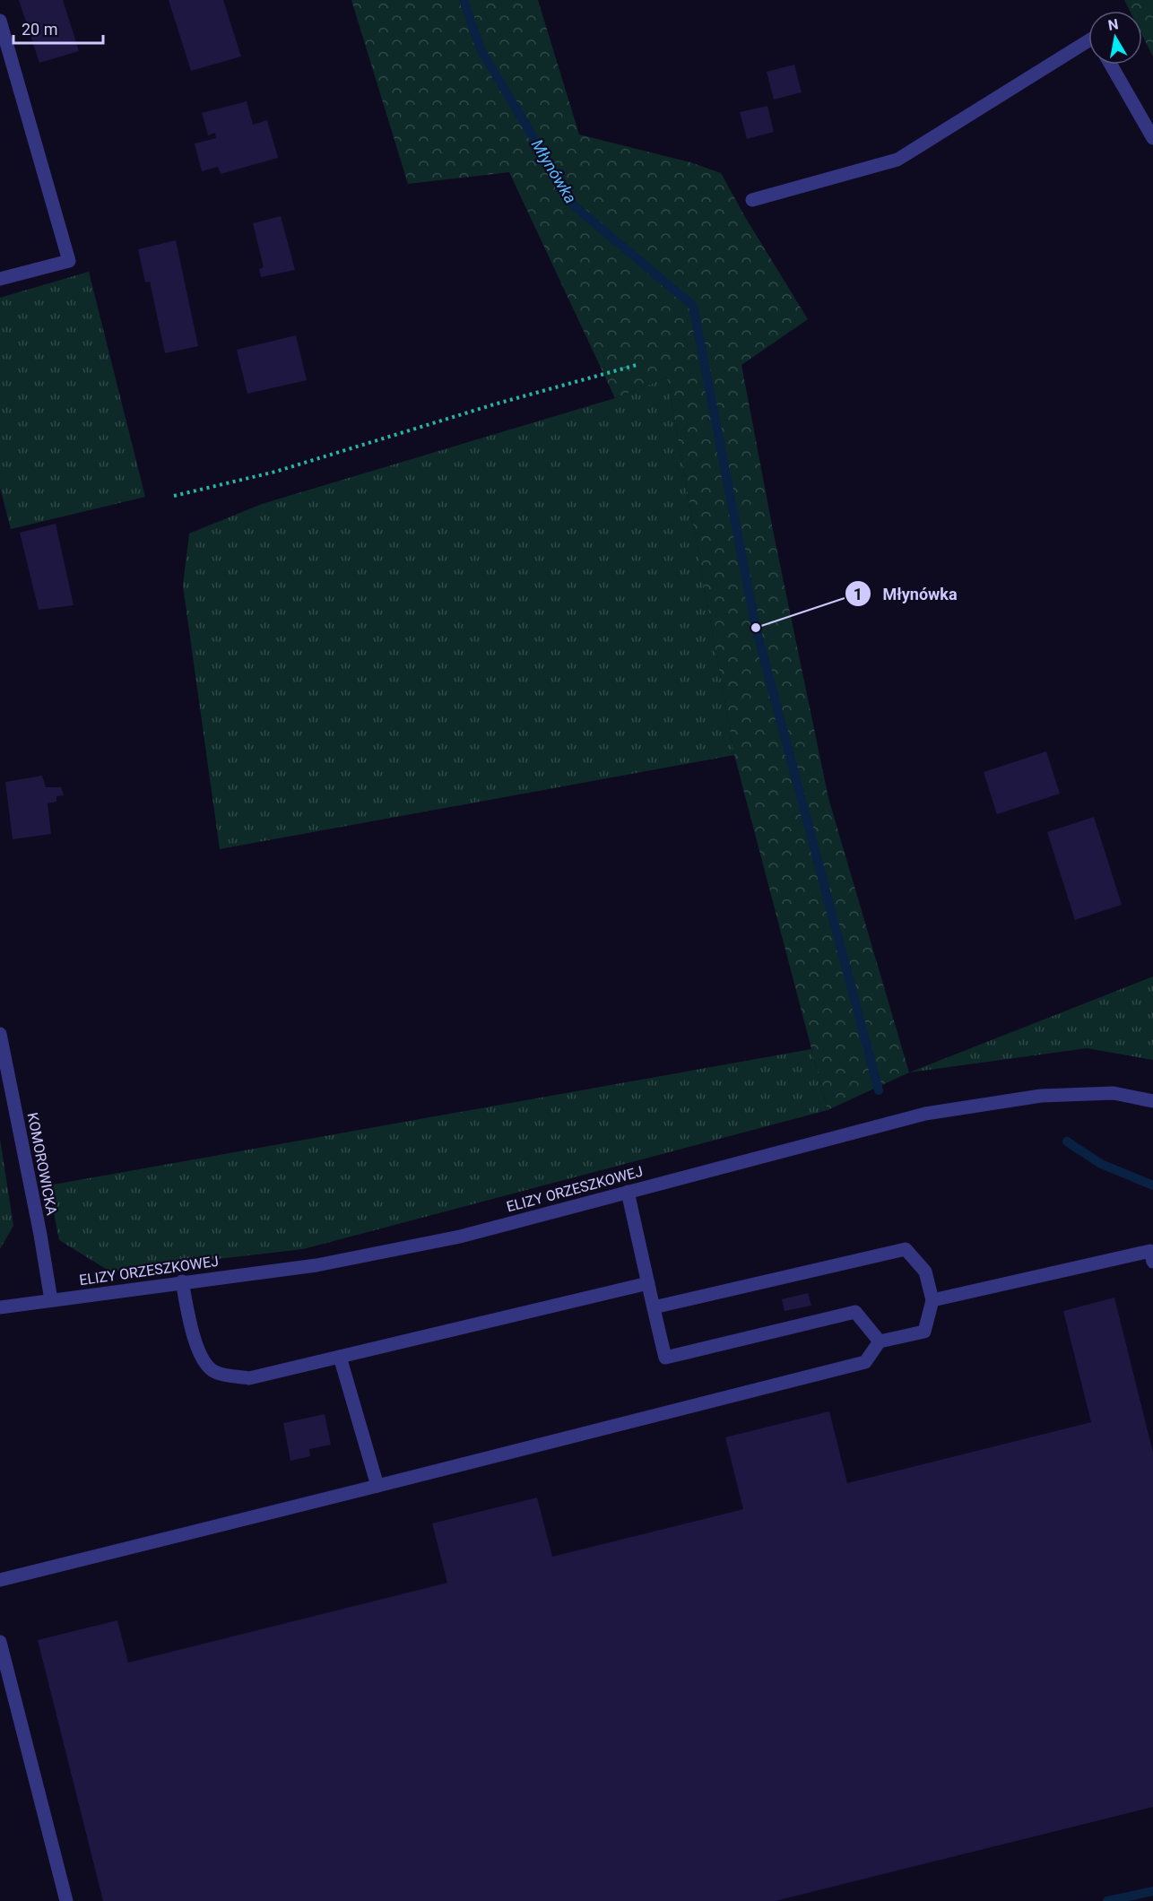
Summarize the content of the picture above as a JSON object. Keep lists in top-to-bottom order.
{
  "streets": {
    "street": ["KOMOROWICKA", "ELIZY ORZESZKOWEJ"]
  },
  "crossings": [
    ["KOMOROWICKA", "ELIZY ORZESZKOWEJ"]
  ],
  "water": ["Młynówka"],
  "places": ["Młynówka"],
  "scale_bar": "20 m",
  "north": "top"
}
